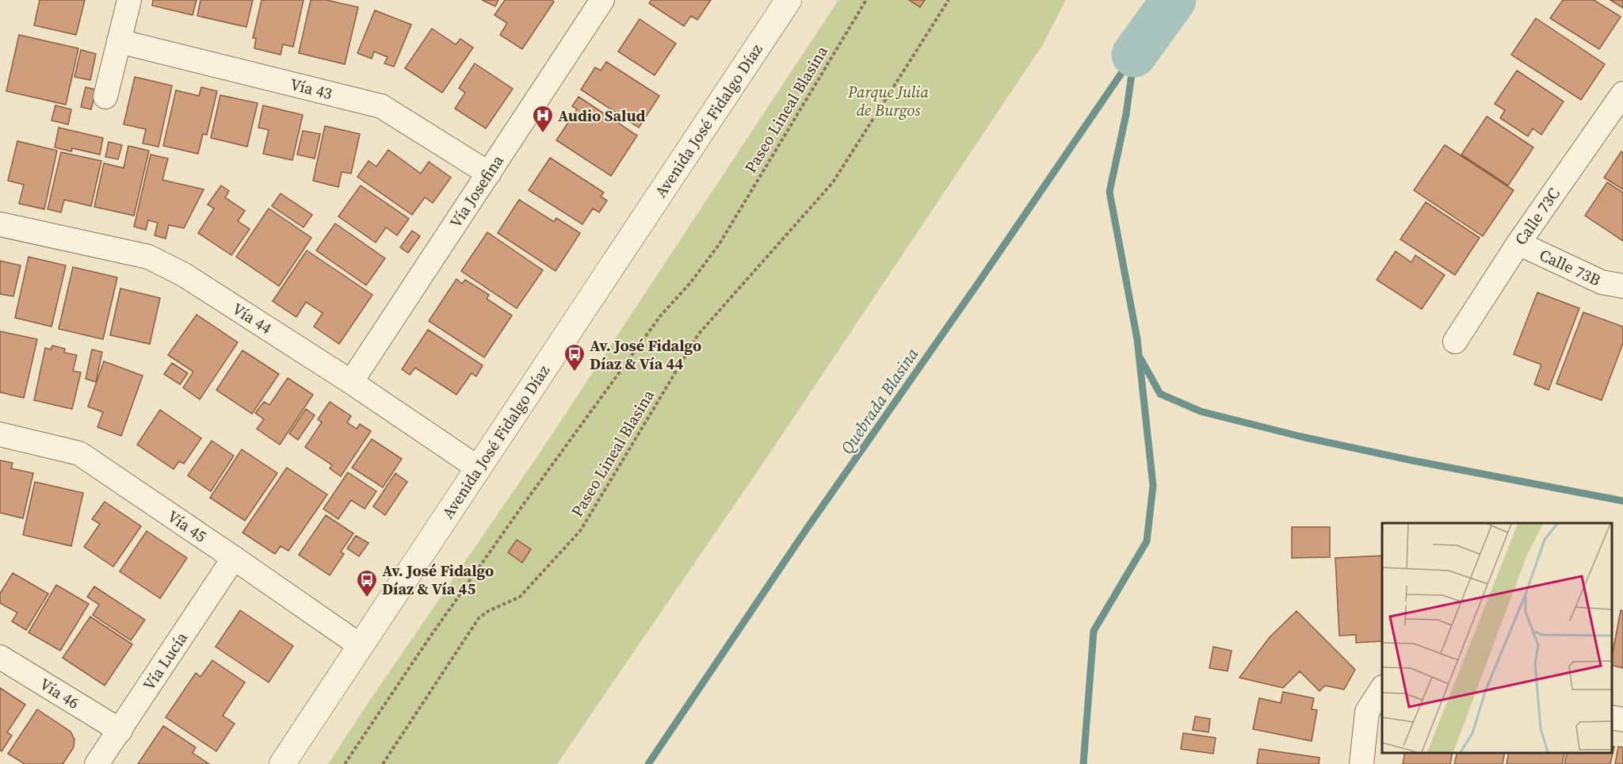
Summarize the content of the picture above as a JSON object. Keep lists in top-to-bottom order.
{
  "streets": {
    "street": [
      "Vía 43",
      "Avenida José Fidalgo Díaz",
      "Vía Josefina",
      "Calle 73C",
      "Calle 73B",
      "Vía 44",
      "Vía 45",
      "Vía Lucía",
      "Vía 46"
    ],
    "path": ["Paseo Lineal Blasina"]
  },
  "crossings": [
    ["Vía 43", "Vía Josefina"],
    ["Avenida José Fidalgo Díaz", "Vía 44"],
    ["Avenida José Fidalgo Díaz", "Vía 45"],
    ["Vía Josefina", "Vía 44"],
    ["Calle 73C", "Calle 73B"],
    ["Vía 45", "Vía Lucía"],
    ["Vía Lucía", "Vía 46"]
  ],
  "water": ["Quebrada Blasina"],
  "parks": ["Parque Julia de Burgos"],
  "places": {
    "hospital": ["Audio Salud"],
    "bus stop": ["Av. José Fidalgo Díaz & Vía 44", "Av. José Fidalgo Díaz & Vía 45"]
  }
}
